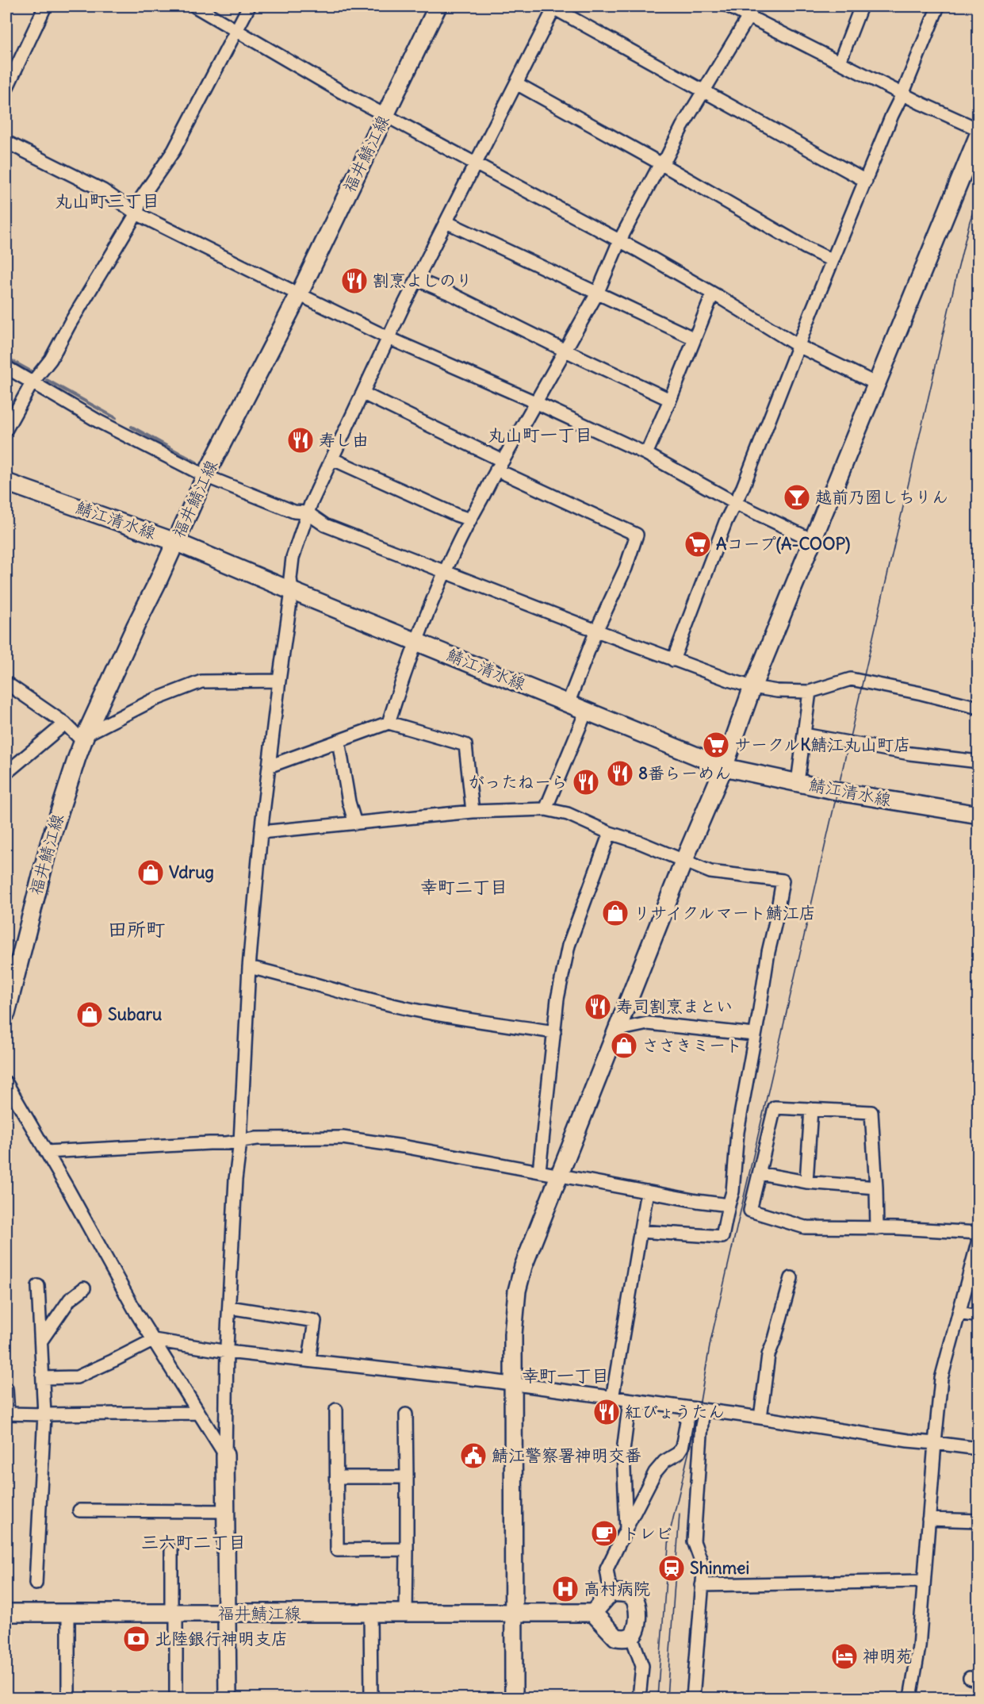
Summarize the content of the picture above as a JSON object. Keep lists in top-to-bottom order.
{
  "streets": {
    "main road": ["福井鯖江線", "鯖江清水線"]
  },
  "crossings": [
    ["福井鯖江線", "鯖江清水線"]
  ],
  "districts": [
    "丸山町三丁目",
    "丸山町一丁目",
    "幸町二丁目",
    "田所町",
    "幸町一丁目",
    "三六町二丁目"
  ],
  "places": {
    "restaurant": [
      "割烹よしのり",
      "寿し由",
      "8番らーめん",
      "がったねーら",
      "寿司割烹まとい",
      "紅びょうたん"
    ],
    "bar": ["越前乃圀しちりん"],
    "supermarket": ["Aコープ(A-COOP)", "サークルK鯖江丸山町店"],
    "shop": [
      "Vdrug",
      "リサイクルマート鯖江店",
      "Subaru",
      "ささきミート"
    ],
    "public building": ["鯖江警察署神明交番"],
    "cafe": ["トレビ"],
    "station": ["Shinmei"],
    "hospital": ["高村病院"],
    "bank": ["北陸銀行神明支店"],
    "hotel": ["神明苑"]
  }
}
